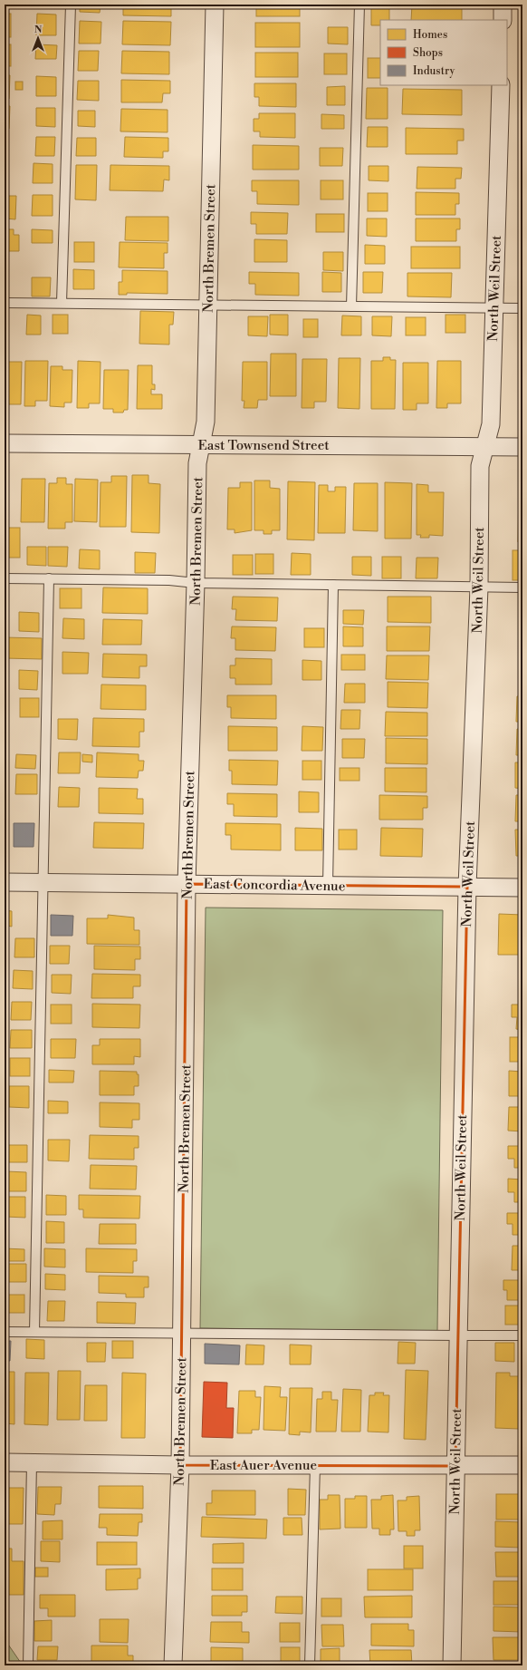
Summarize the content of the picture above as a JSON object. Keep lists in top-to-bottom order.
{
  "streets": {
    "street": [
      "North Bremen Street",
      "North Weil Street",
      "East Townsend Street",
      "East Concordia Avenue",
      "East Auer Avenue"
    ]
  },
  "crossings": [
    ["North Bremen Street", "East Townsend Street"],
    ["North Bremen Street", "East Concordia Avenue"],
    ["North Bremen Street", "East Auer Avenue"],
    ["North Weil Street", "East Townsend Street"],
    ["North Weil Street", "East Concordia Avenue"],
    ["North Weil Street", "East Auer Avenue"]
  ],
  "legend": ["Homes", "Shops", "Industry"],
  "north": "top"
}
